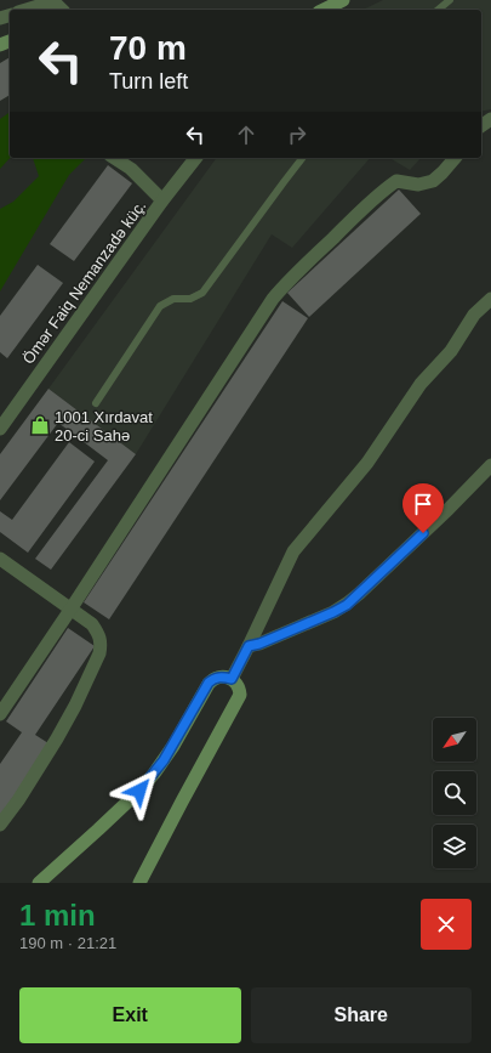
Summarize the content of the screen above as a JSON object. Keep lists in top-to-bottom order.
{
  "streets": {
    "street": ["Ömər Faiq Nemanzadə küç."]
  },
  "places": {
    "shop": ["1001 Xırdavat 20-ci Sahə"]
  },
  "north": "bottom left",
  "page": {
    "turn": ["70 m", "Turn left"],
    "heading": ["1 min", "190 m · 21:21"],
    "buttons": ["Exit", "Share"]
  }
}
